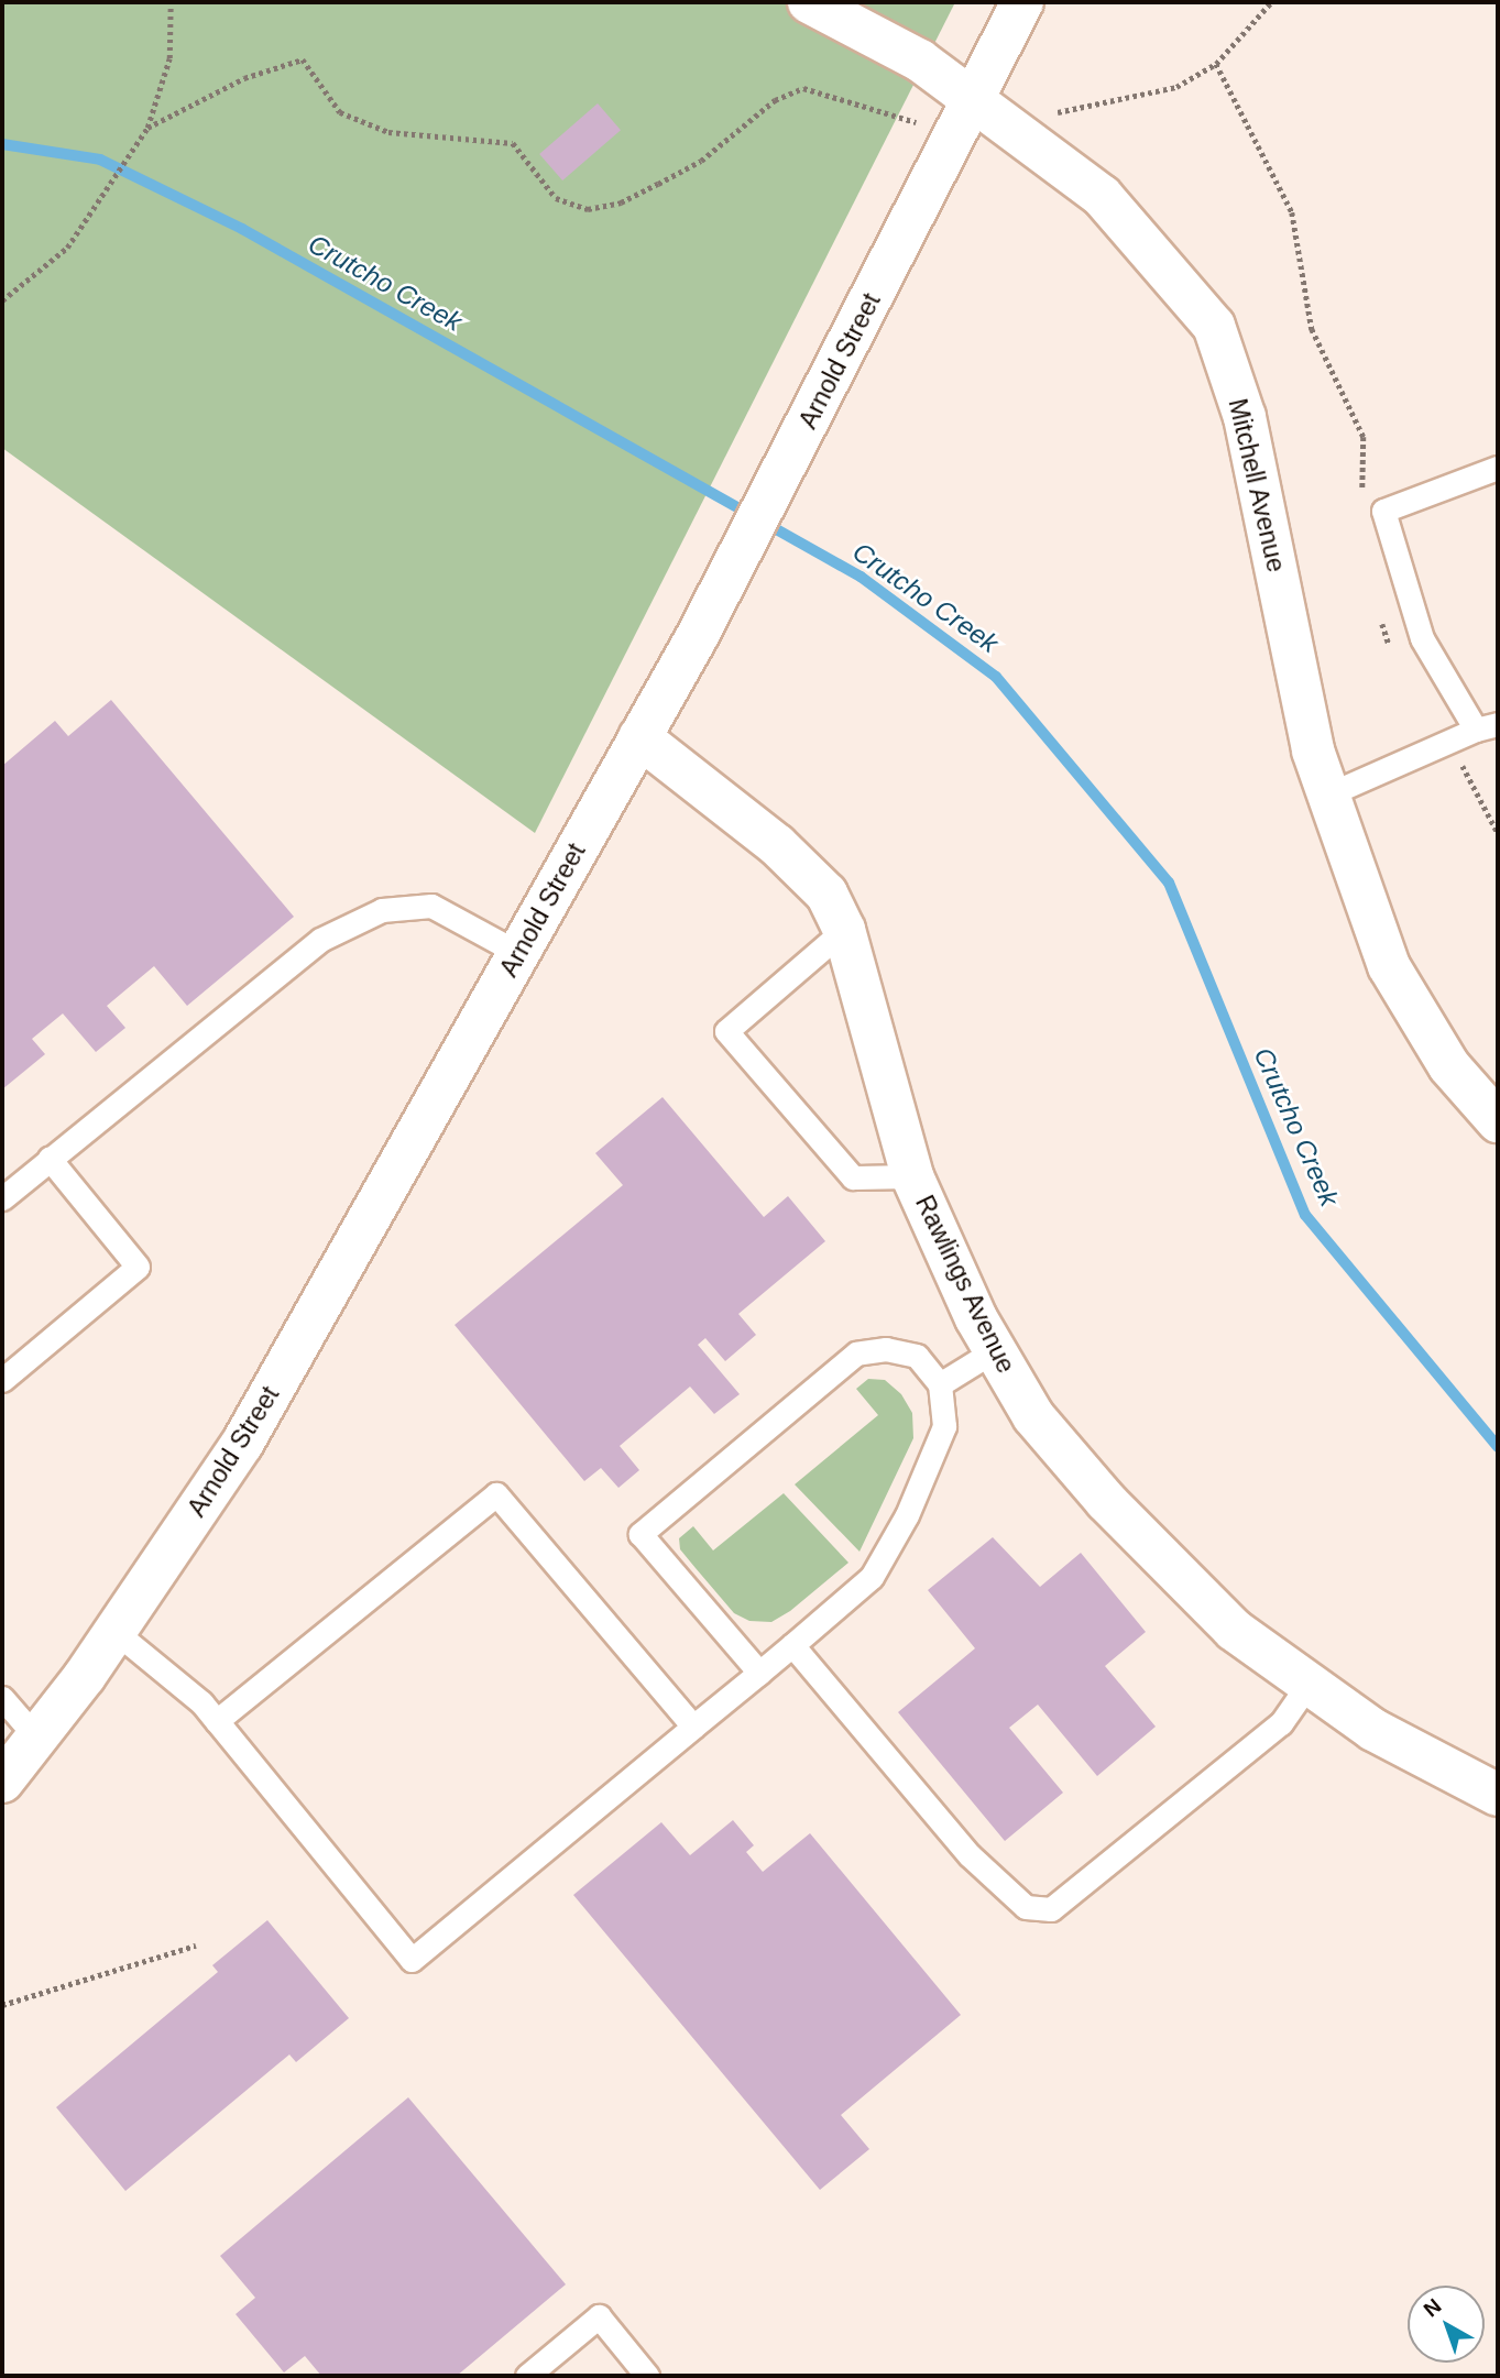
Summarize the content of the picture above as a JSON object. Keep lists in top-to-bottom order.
{
  "streets": {
    "street": ["Arnold Street", "Mitchell Avenue", "Rawlings Avenue"]
  },
  "crossings": [
    ["Arnold Street", "Mitchell Avenue"],
    ["Arnold Street", "Rawlings Avenue"]
  ],
  "water": ["Crutcho Creek"],
  "north": "top left"
}
